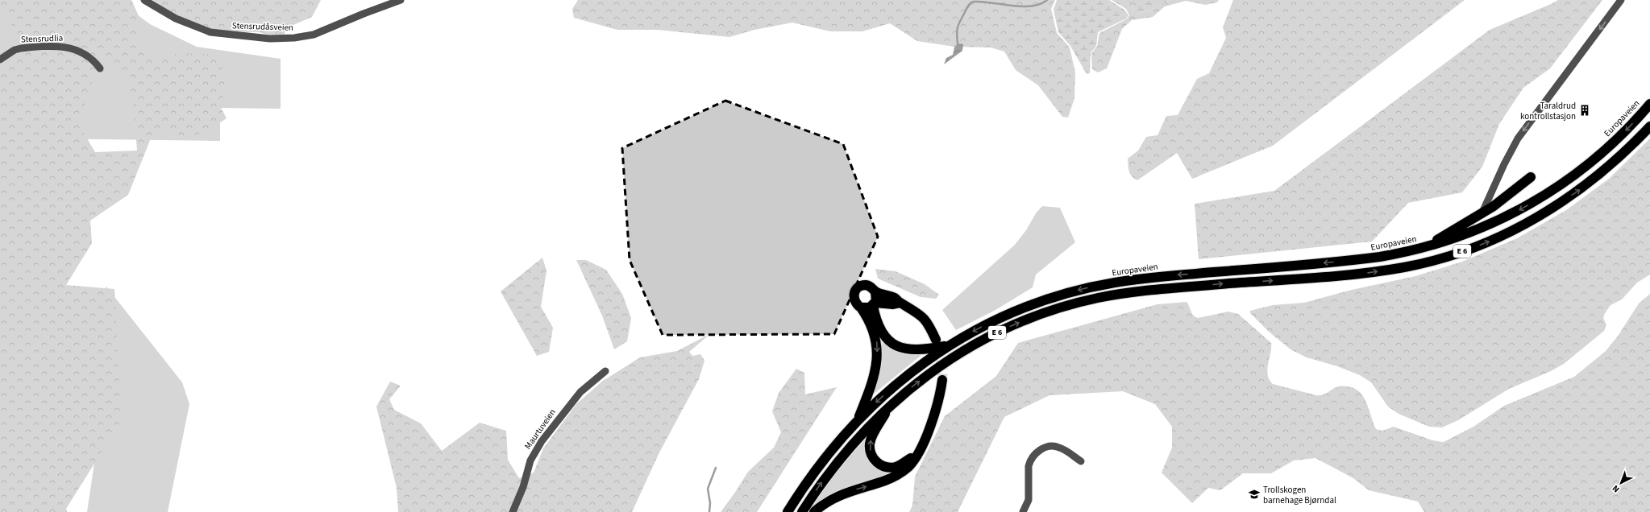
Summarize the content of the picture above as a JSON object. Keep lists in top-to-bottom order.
{
  "streets": {
    "highway": ["Europaveien", "E 6"],
    "street": ["Stensrudåsveien", "Stensrudlia", "Maurtuveien"]
  },
  "crossings": [
    ["Europaveien", "E 6"]
  ],
  "places": {
    "building": ["Taraldrud kontrollstasjon"],
    "school or university": ["Trollskogen barnehage Bjørndal"]
  },
  "north": "bottom left"
}
